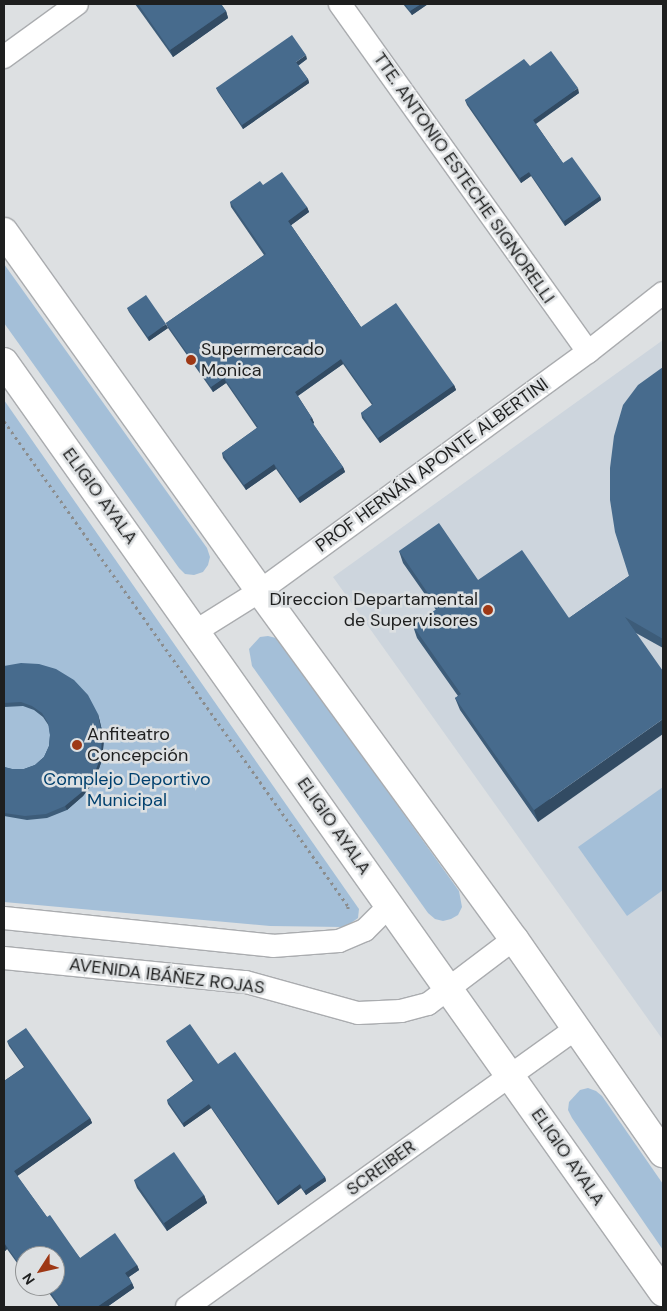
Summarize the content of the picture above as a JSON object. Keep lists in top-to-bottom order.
{
  "streets": {
    "street": [
      "TTE. ANTONIO ESTECHE SIGNORELLI",
      "PROF HERNÁN APONTE ALBERTINI",
      "ELIGIO AYALA",
      "AVENIDA IBÁÑEZ ROJAS",
      "SCREIBER"
    ]
  },
  "crossings": [
    ["TTE. ANTONIO ESTECHE SIGNORELLI", "PROF HERNÁN APONTE ALBERTINI"],
    ["PROF HERNÁN APONTE ALBERTINI", "ELIGIO AYALA"],
    ["ELIGIO AYALA", "AVENIDA IBÁÑEZ ROJAS"],
    ["ELIGIO AYALA", "SCREIBER"]
  ],
  "parks": ["Complejo Deportivo Municipal"],
  "places": ["Supermercado Monica", "Direccion Departamental de Supervisores", "Anfiteatro Concepción"],
  "north": "bottom left"
}
